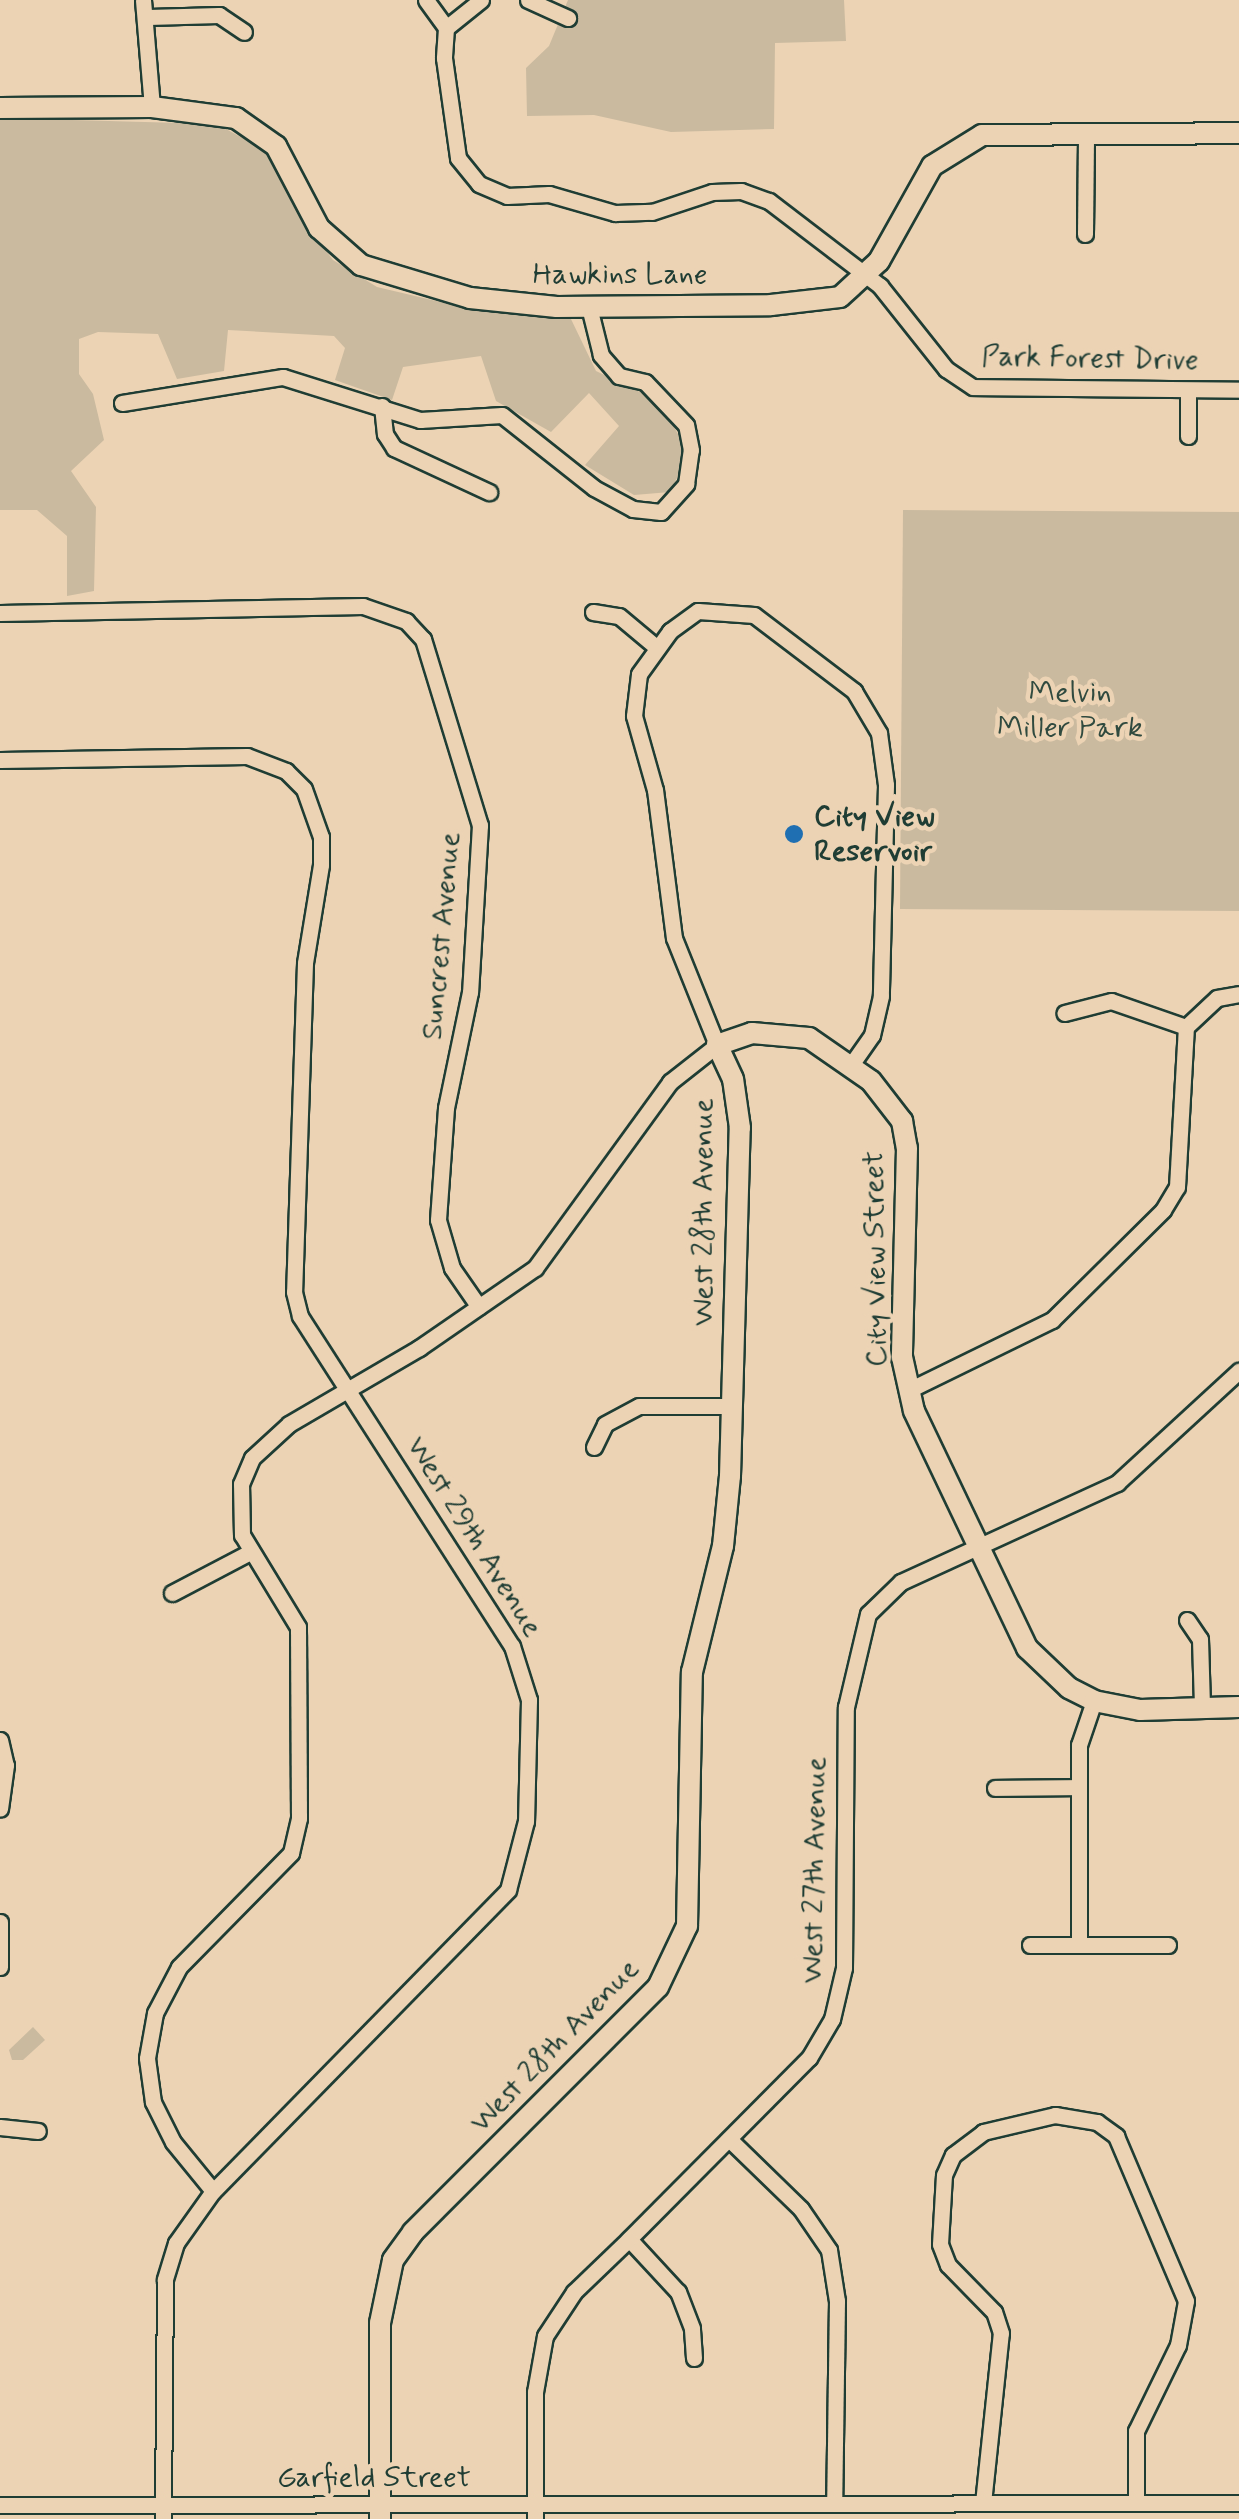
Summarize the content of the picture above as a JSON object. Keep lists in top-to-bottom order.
{
  "streets": {
    "street": [
      "Hawkins Lane",
      "Park Forest Drive",
      "Suncrest Avenue",
      "West 28th Avenue",
      "City View Street",
      "West 29th Avenue",
      "West 27th Avenue",
      "Garfield Street"
    ]
  },
  "crossings": [
    ["Hawkins Lane", "Park Forest Drive"],
    ["Suncrest Avenue", "City View Street"],
    ["West 28th Avenue", "City View Street"],
    ["West 28th Avenue", "Garfield Street"],
    ["City View Street", "West 29th Avenue"],
    ["City View Street", "West 27th Avenue"],
    ["West 29th Avenue", "Garfield Street"],
    ["West 27th Avenue", "Garfield Street"]
  ],
  "parks": ["Melvin Miller Park"],
  "places": ["City View Reservoir"]
}
